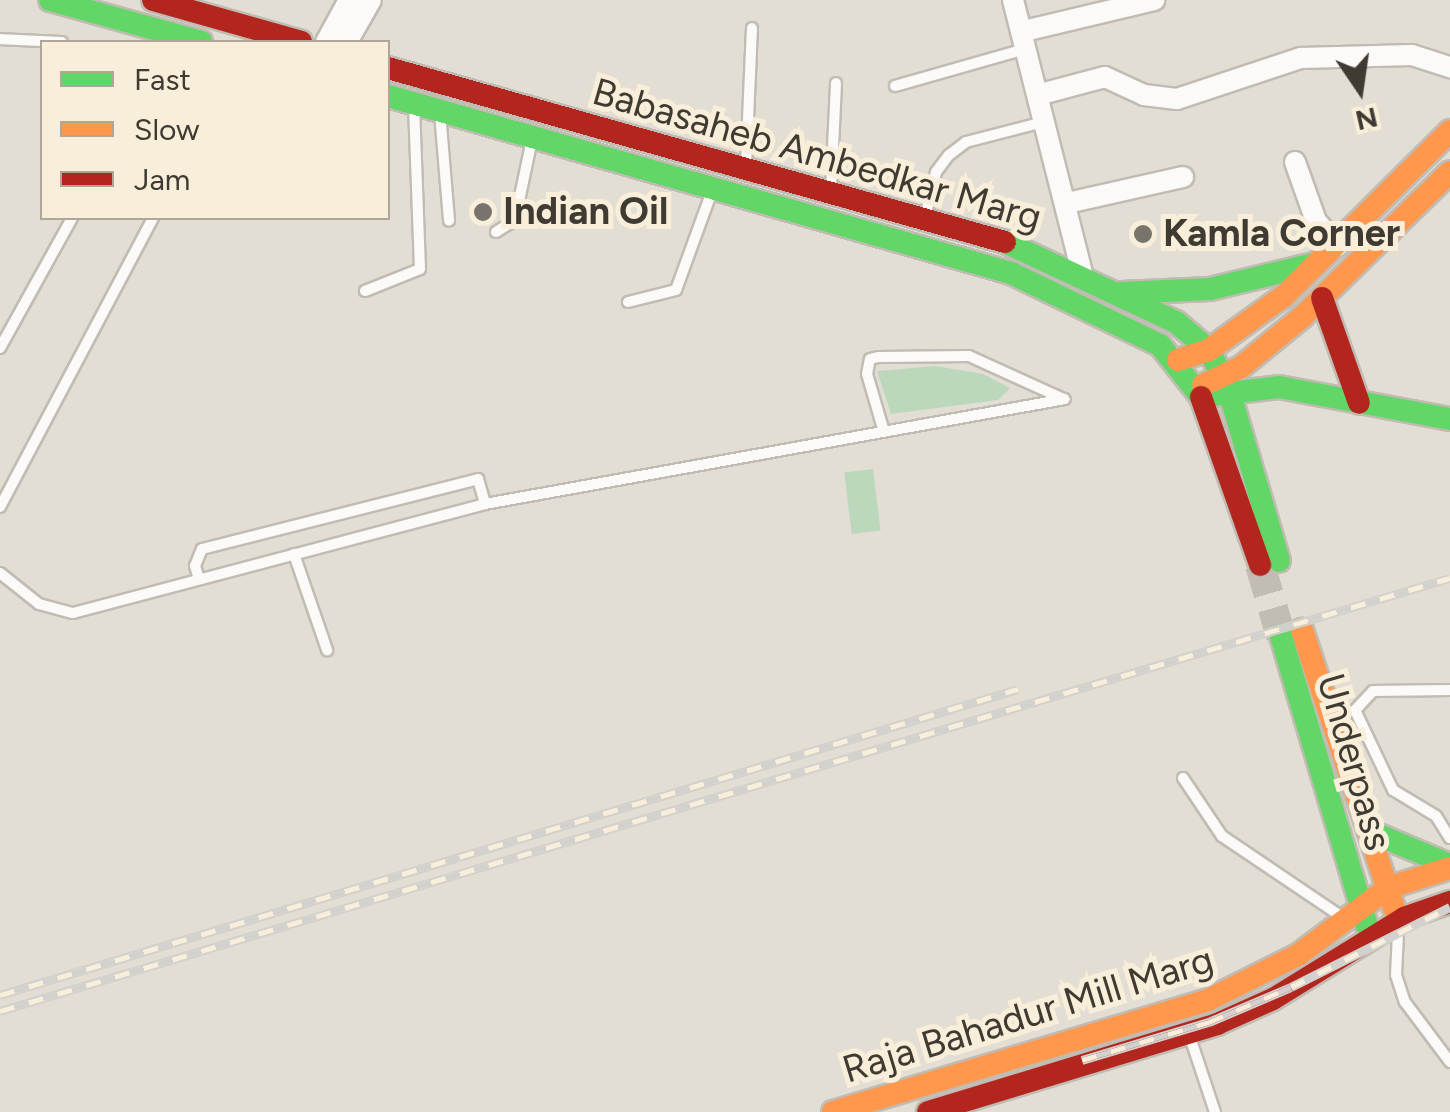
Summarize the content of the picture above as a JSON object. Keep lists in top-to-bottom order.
{
  "streets": {
    "main road": ["Babasaheb Ambedkar Marg", "Underpass", "Raja Bahadur Mill Marg"]
  },
  "crossings": [
    ["Underpass", "Raja Bahadur Mill Marg"]
  ],
  "places": ["Indian Oil", "Kamla Corner"],
  "legend": ["Fast", "Slow", "Jam"],
  "north": "bottom"
}
